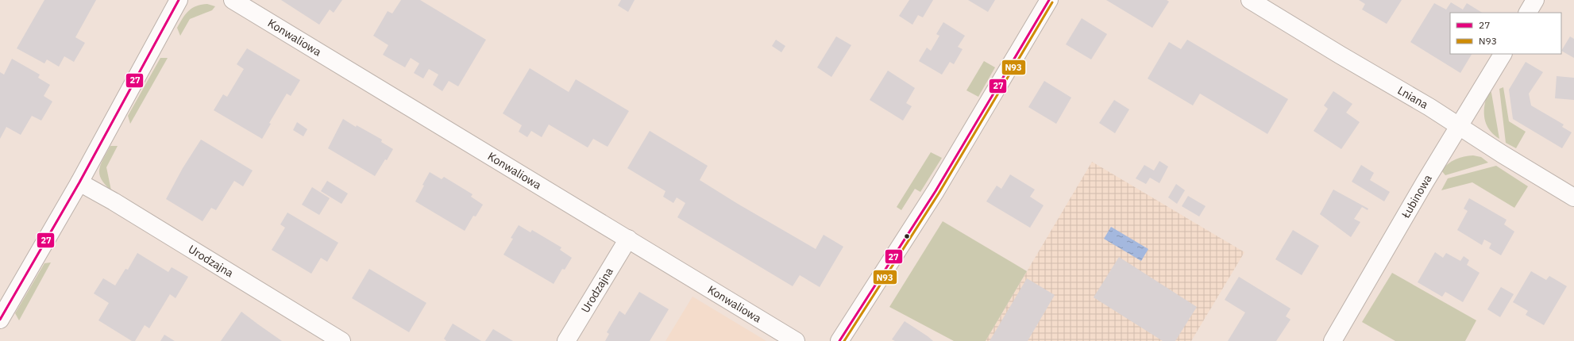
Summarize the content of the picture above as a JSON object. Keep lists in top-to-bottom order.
{
  "streets": {
    "street": [
      "Konwaliowa",
      "Lniana",
      "Łubinowa",
      "Urodzajna"
    ]
  },
  "crossings": [
    ["Konwaliowa", "Urodzajna"],
    ["Lniana", "Łubinowa"]
  ],
  "lines": ["transit line 27", "transit line N93"],
  "legend": ["27", "N93"]
}
